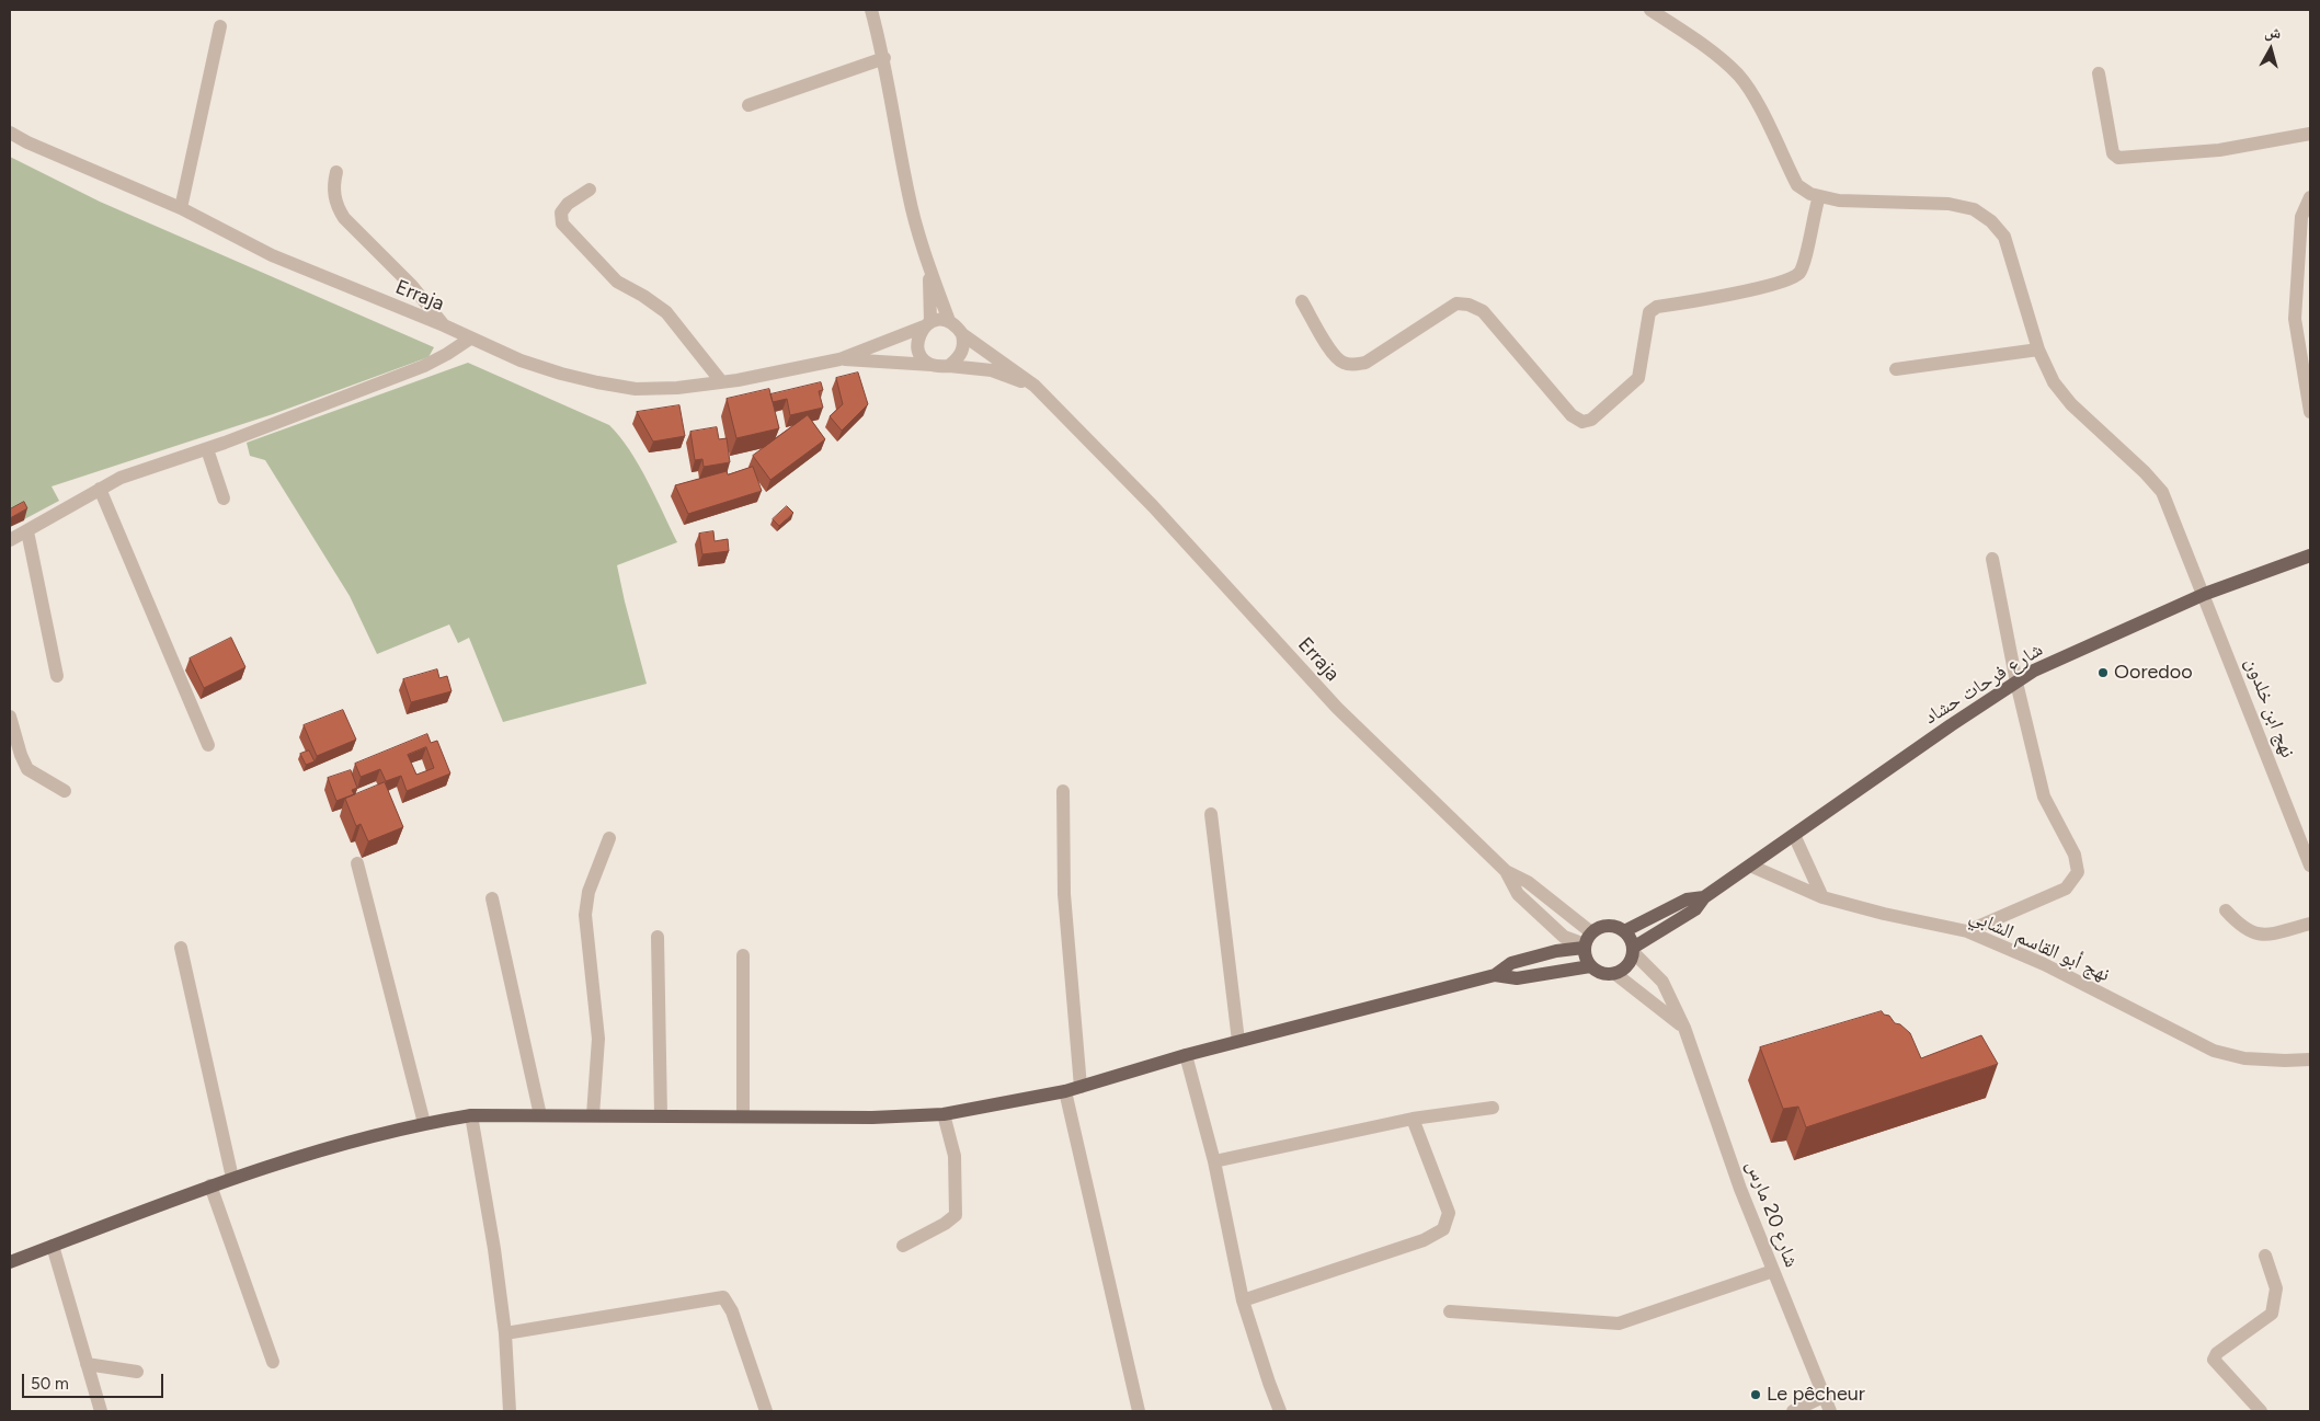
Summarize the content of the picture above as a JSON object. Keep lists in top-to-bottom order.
{
  "streets": {
    "main road": ["شارع فرحات حشاد"],
    "street": [
      "Erraja",
      "نهج ابن خلدون",
      "نهج أبو القاسم الشابي",
      "شارع 20 مارس"
    ]
  },
  "crossings": [
    ["Erraja", "شارع فرحات حشاد"],
    ["Erraja", "شارع 20 مارس"],
    ["شارع فرحات حشاد", "نهج ابن خلدون"],
    ["شارع فرحات حشاد", "نهج أبو القاسم الشابي"],
    ["شارع فرحات حشاد", "شارع 20 مارس"]
  ],
  "places": ["Ooredoo", "Le pêcheur"],
  "scale_bar": "50 m",
  "north": "top"
}
